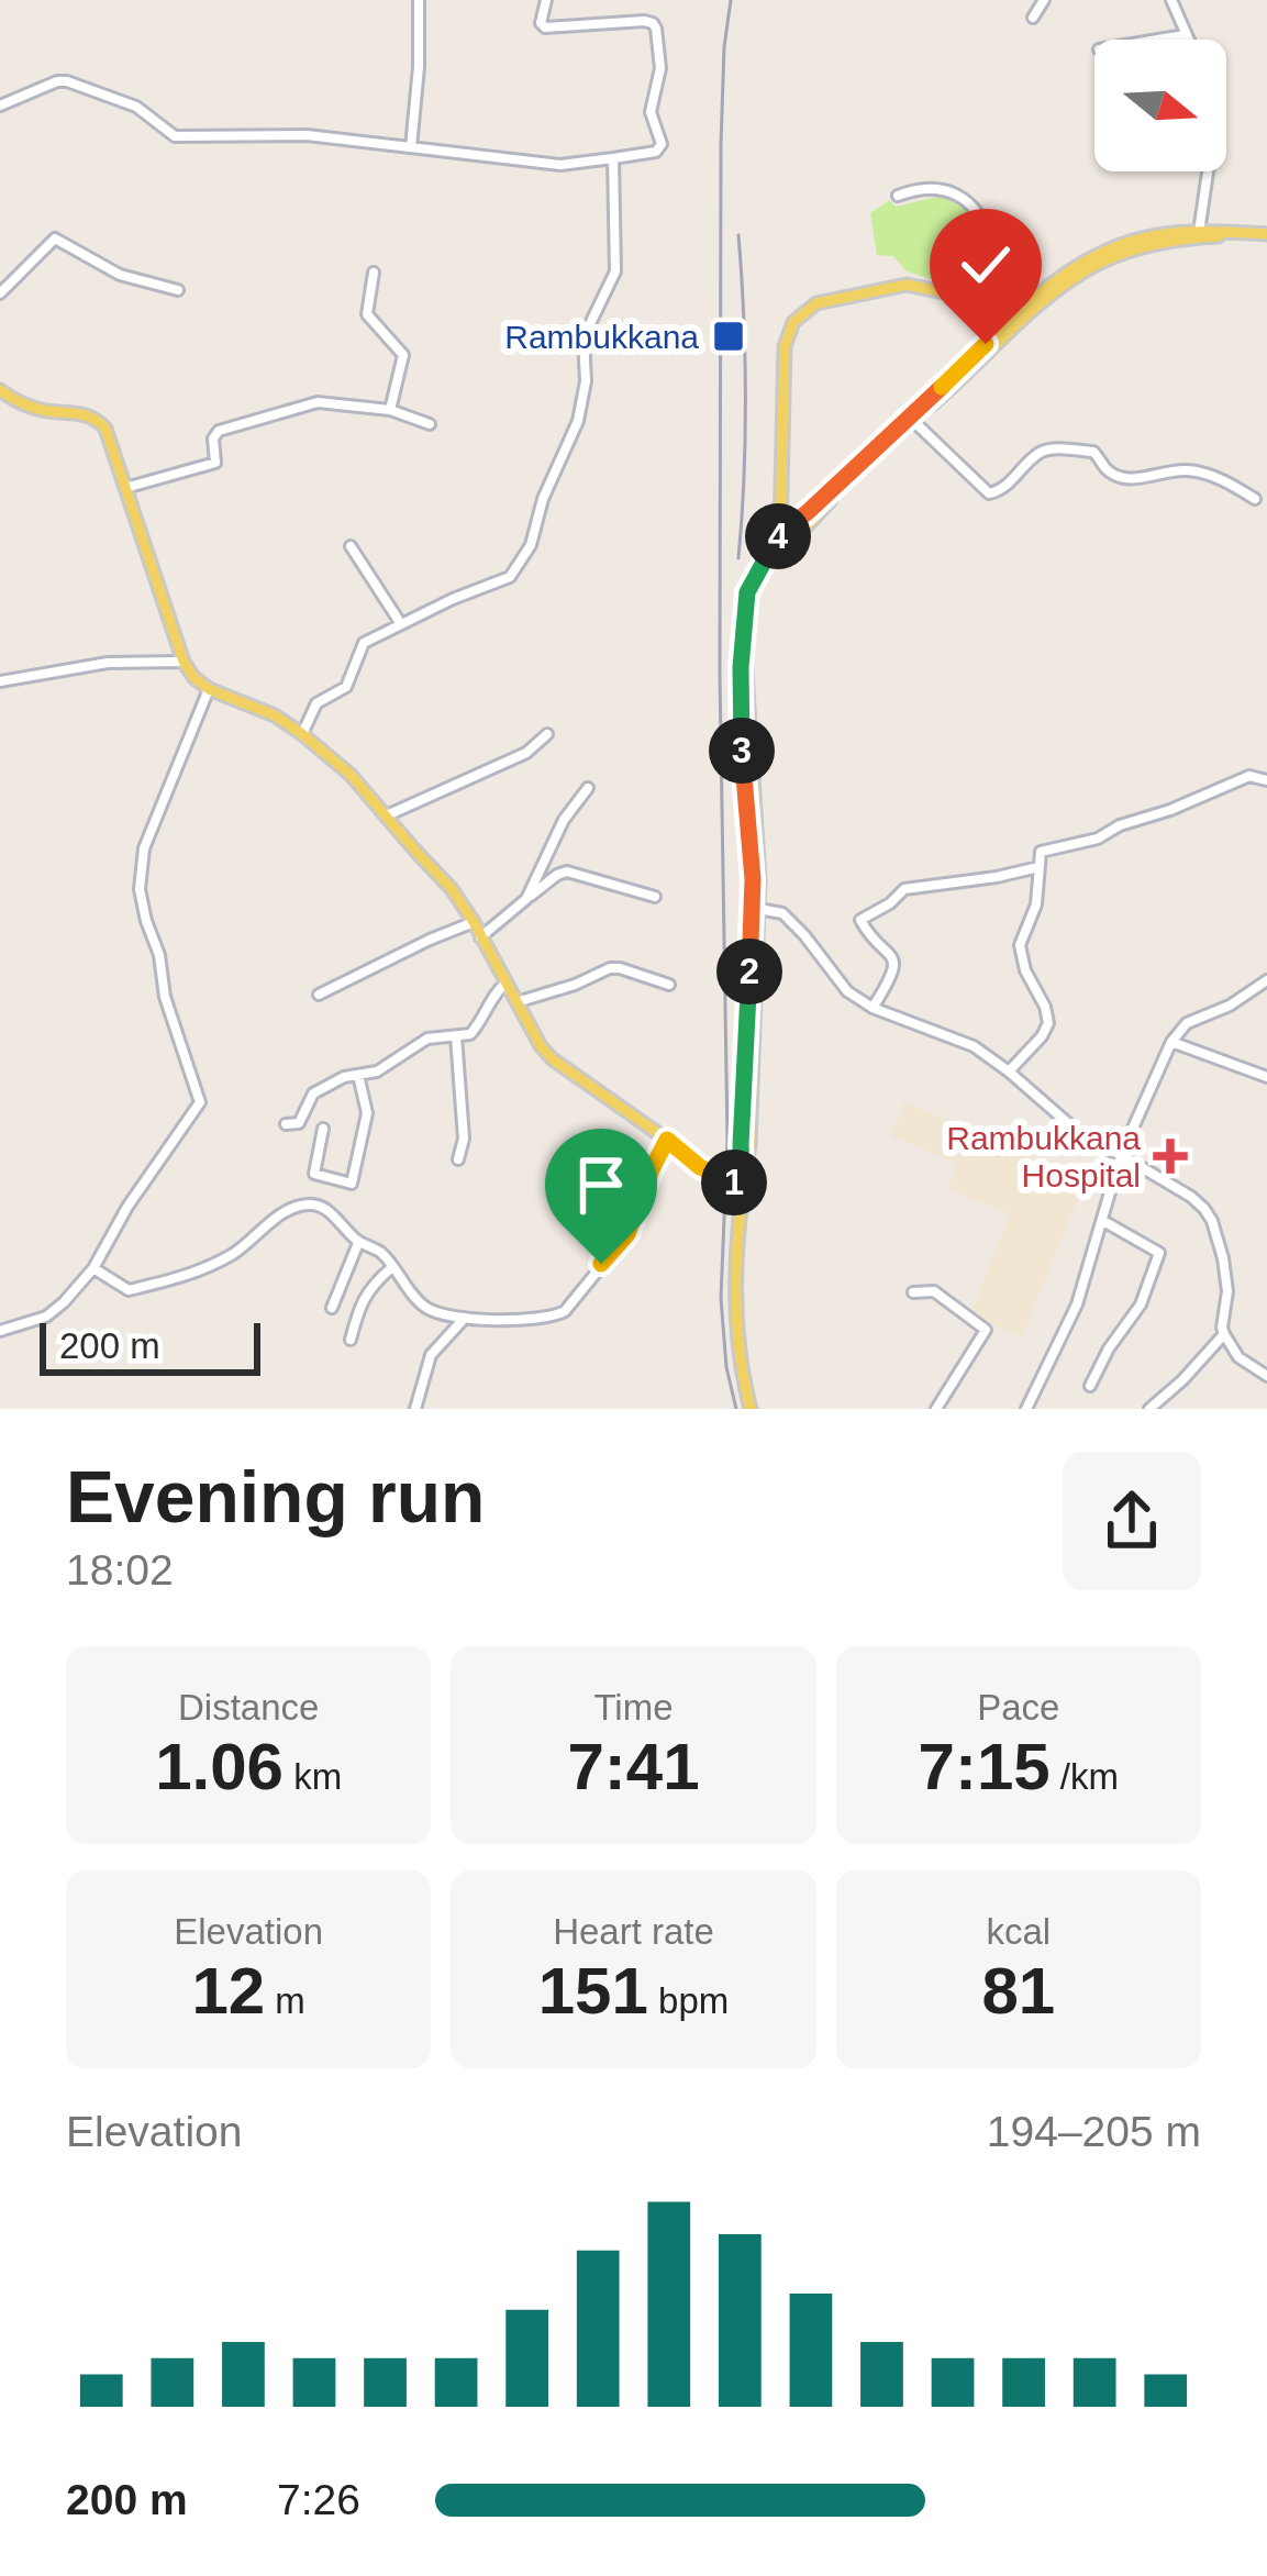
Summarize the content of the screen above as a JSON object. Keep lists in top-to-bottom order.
{
  "places": {
    "transit": ["Rambukkana"],
    "health": ["Rambukkana Hospital"]
  },
  "scale_bar": "200 m",
  "north": "right",
  "page": {
    "pins": [
      "4",
      "3",
      "2",
      "1"
    ],
    "scale": "200 m",
    "heading": ["Evening run", "18:02"],
    "stats": [
      ["Distance", "1.06 km"],
      ["Time", "7:41"],
      ["Pace", "7:15 /km"],
      ["Elevation", "12 m"],
      ["Heart rate", "151 bpm"],
      ["kcal", "81"]
    ],
    "chart": ["Elevation", "194–205 m"],
    "list": [
      {
        "name": "200 m",
        "note": "7:26"
      }
    ]
  }
}
